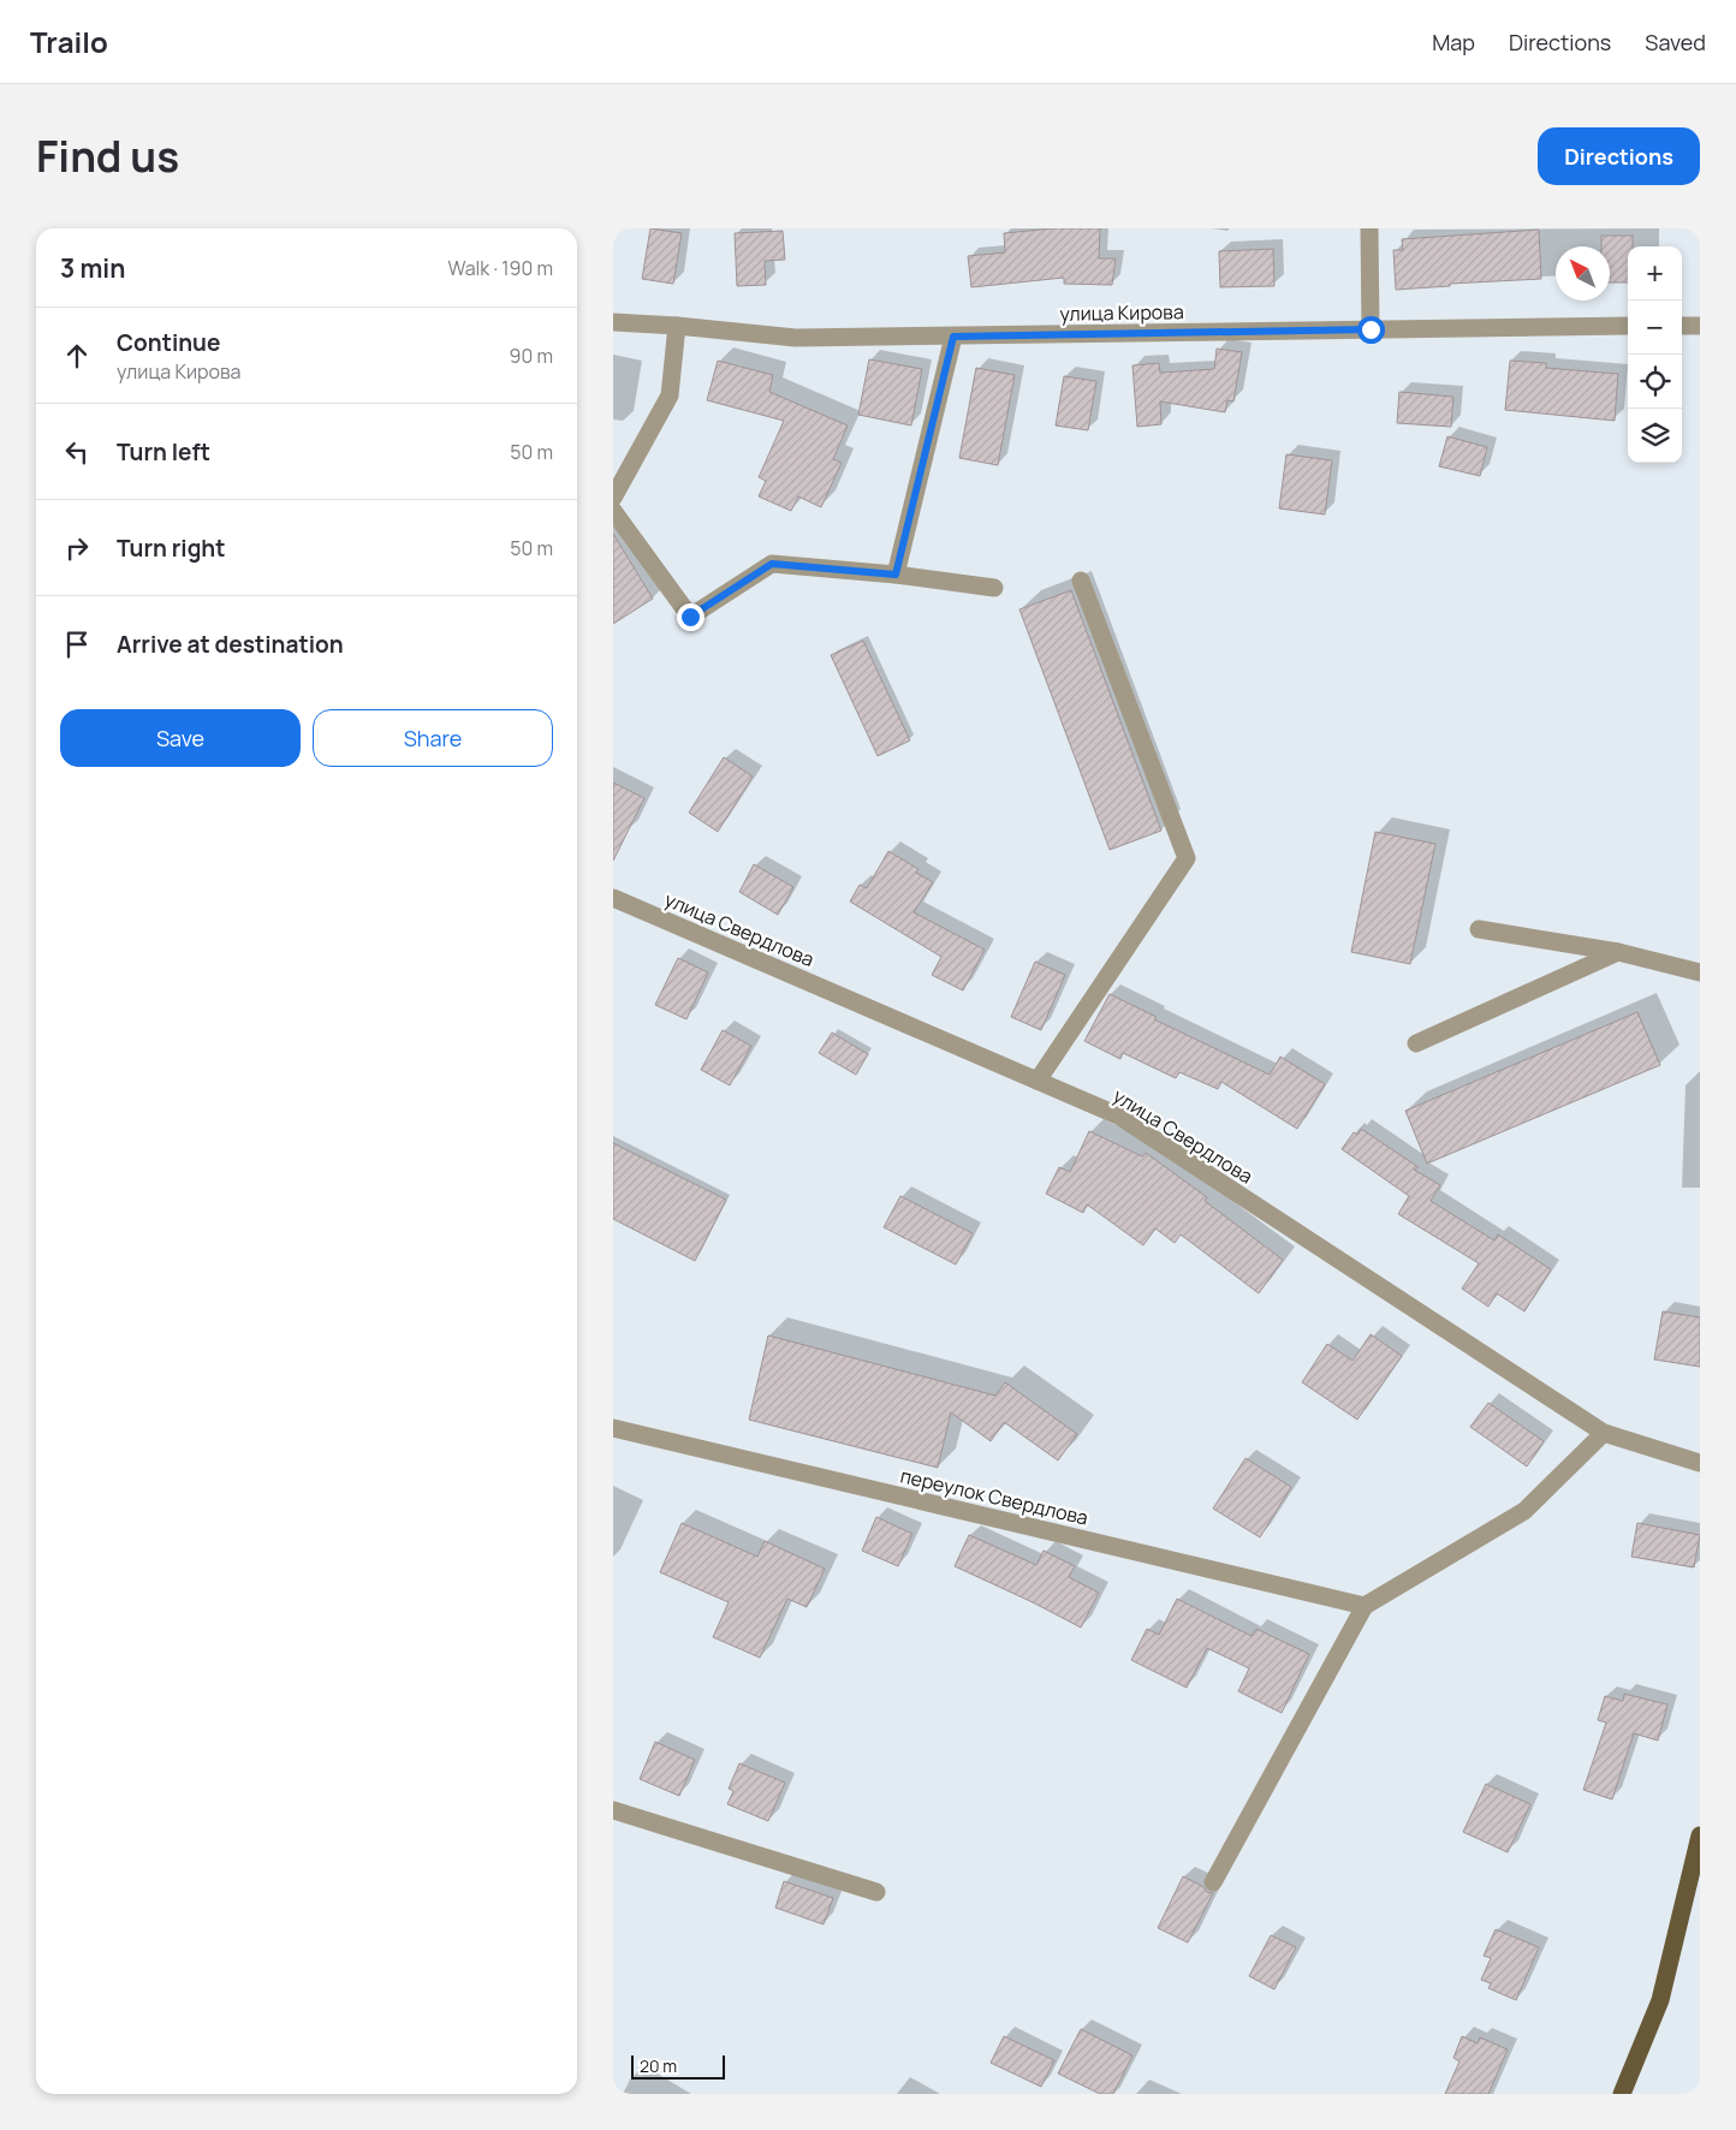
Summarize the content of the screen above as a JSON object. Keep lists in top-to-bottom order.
{
  "streets": {
    "street": ["улица Кирова", "улица Свердлова", "переулок Свердлова"]
  },
  "scale_bar": "20 m",
  "north": "top left",
  "page": {
    "header": "Trailo",
    "nav": ["Map", "Directions", "Saved"],
    "title": "Find us",
    "buttons": [
      "Directions",
      ["Save", "Share"]
    ],
    "heading": ["3 min", "Walk · 190 m"],
    "map_buttons": ["+", "−"],
    "list": [
      ["Continue", "улица Кирова", "90 m"],
      ["Turn left", "50 m"],
      ["Turn right", "50 m"],
      "Arrive at destination"
    ],
    "scale": "20 m"
  }
}
